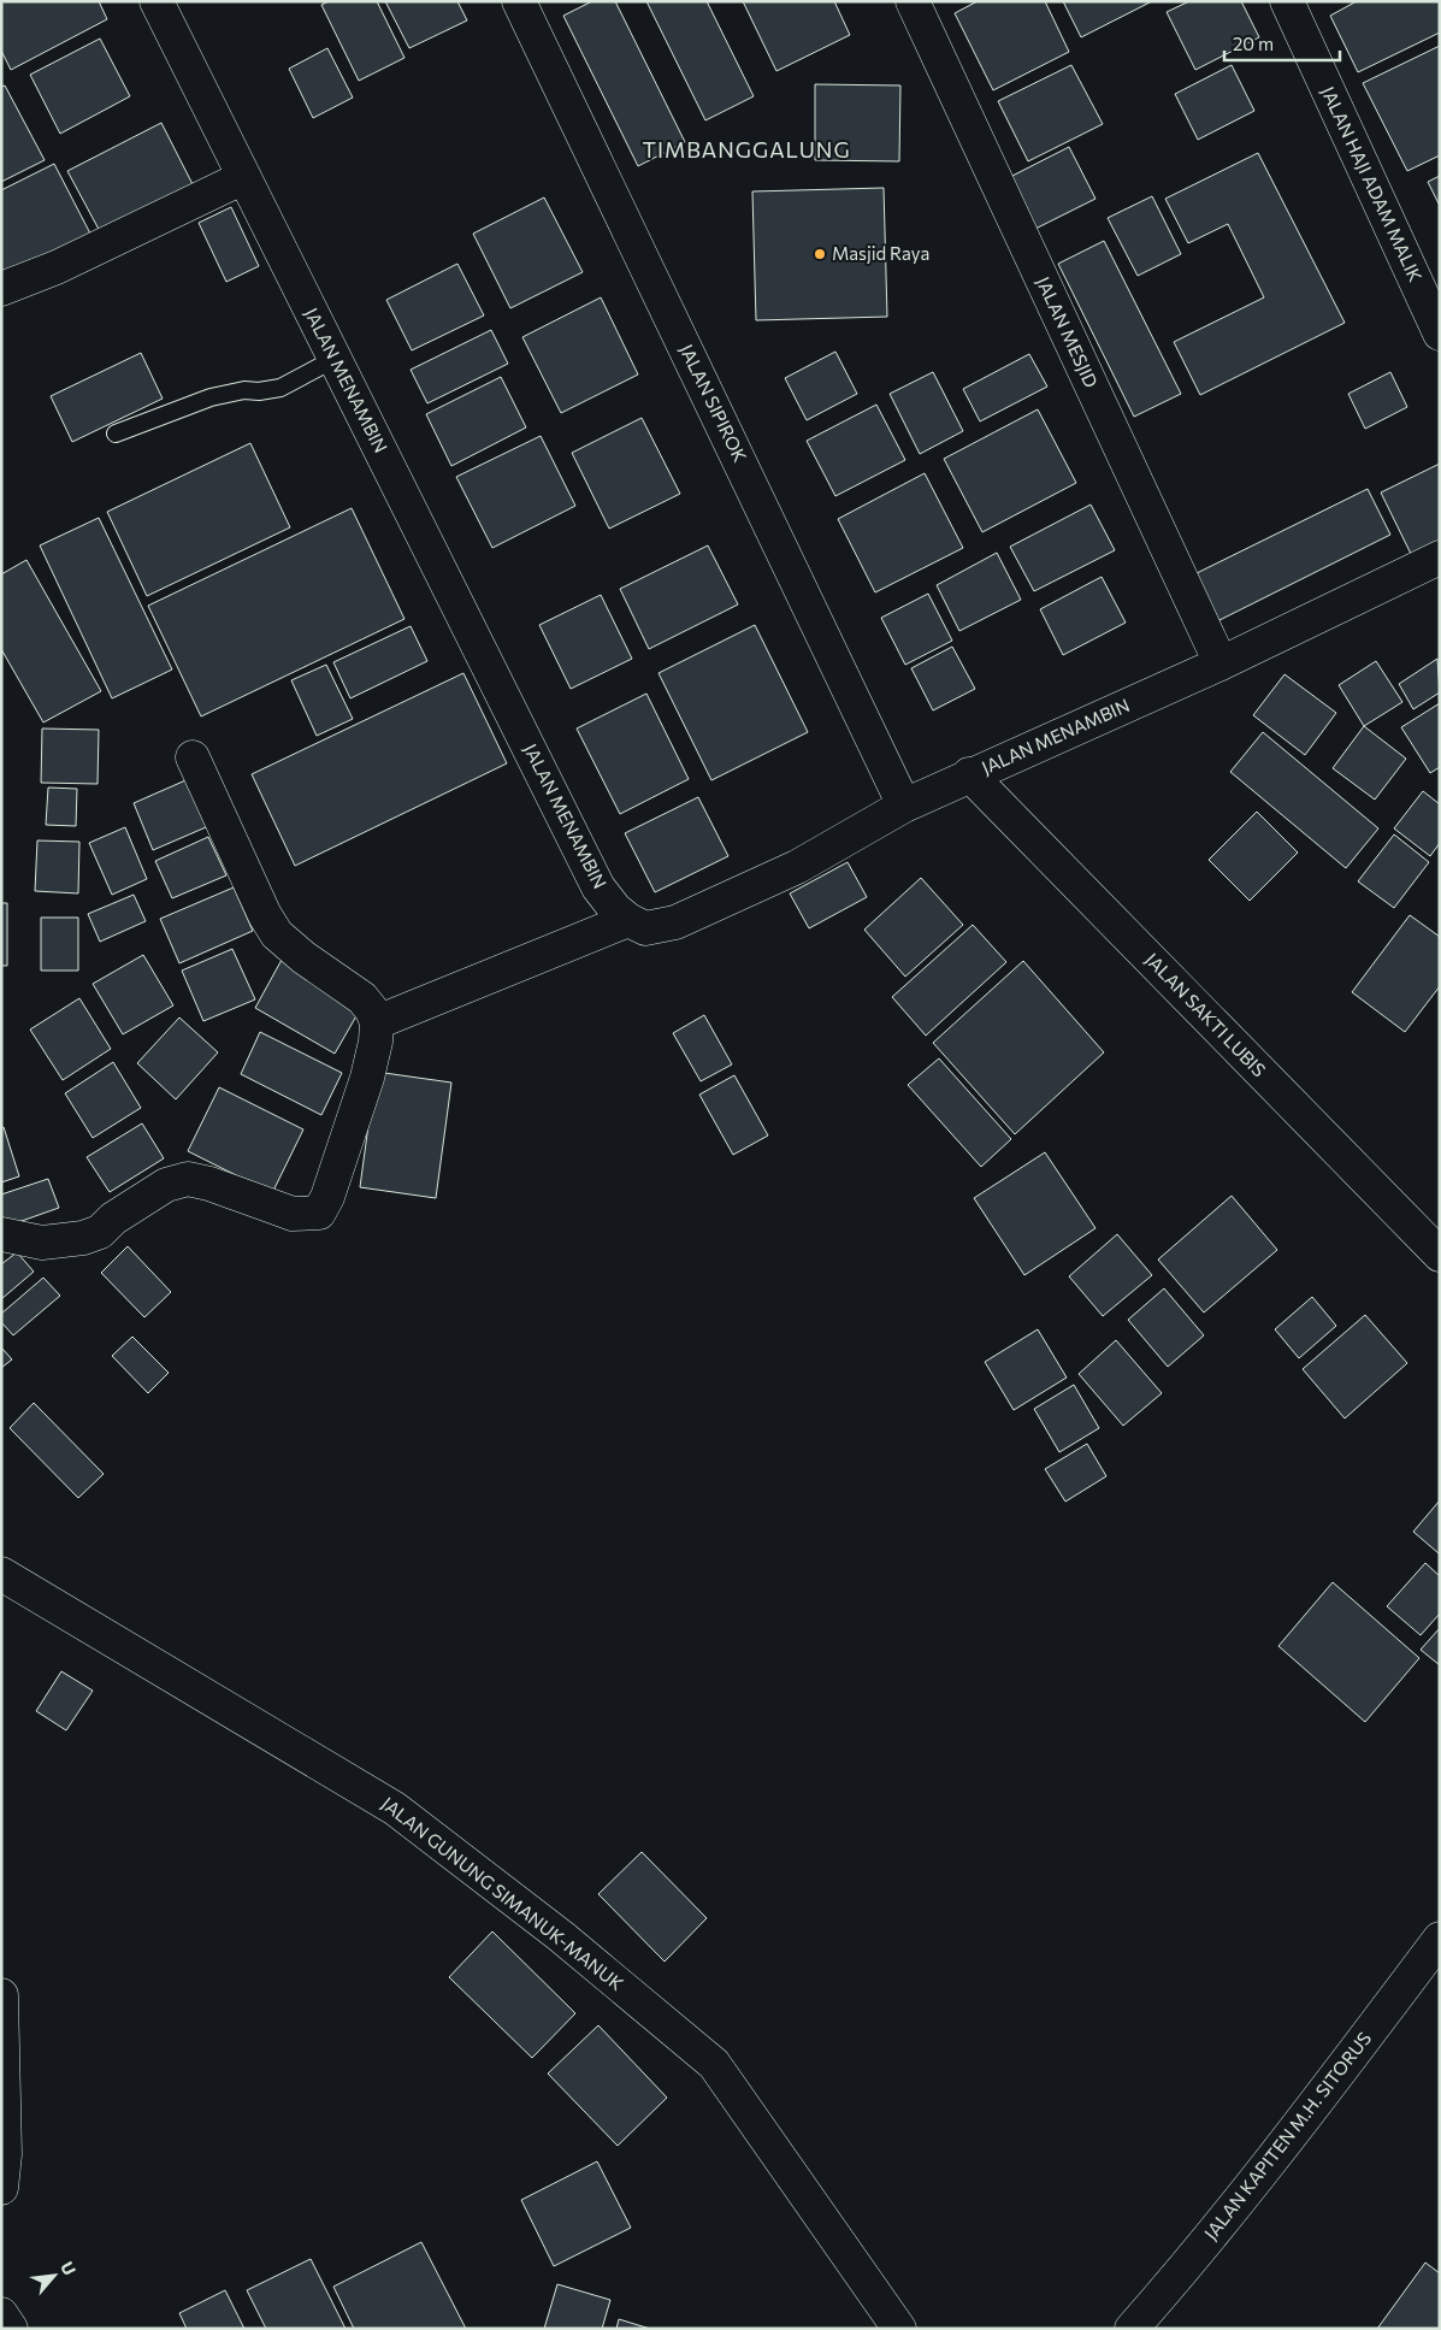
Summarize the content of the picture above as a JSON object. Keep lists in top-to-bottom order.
{
  "streets": {
    "street": [
      "JALAN HAJI ADAM MALIK",
      "JALAN MESJID",
      "JALAN MENAMBIN",
      "JALAN SIPIROK",
      "JALAN SAKTI LUBIS",
      "JALAN GUNUNG SIMANUK-MANUK",
      "JALAN KAPITEN M.H. SITORUS"
    ]
  },
  "crossings": [
    ["JALAN MESJID", "JALAN MENAMBIN"],
    ["JALAN MENAMBIN", "JALAN SIPIROK"],
    ["JALAN MENAMBIN", "JALAN SAKTI LUBIS"]
  ],
  "districts": ["TIMBANGGALUNG"],
  "places": ["Masjid Raya"],
  "scale_bar": "20 m",
  "north": "top right"
}
